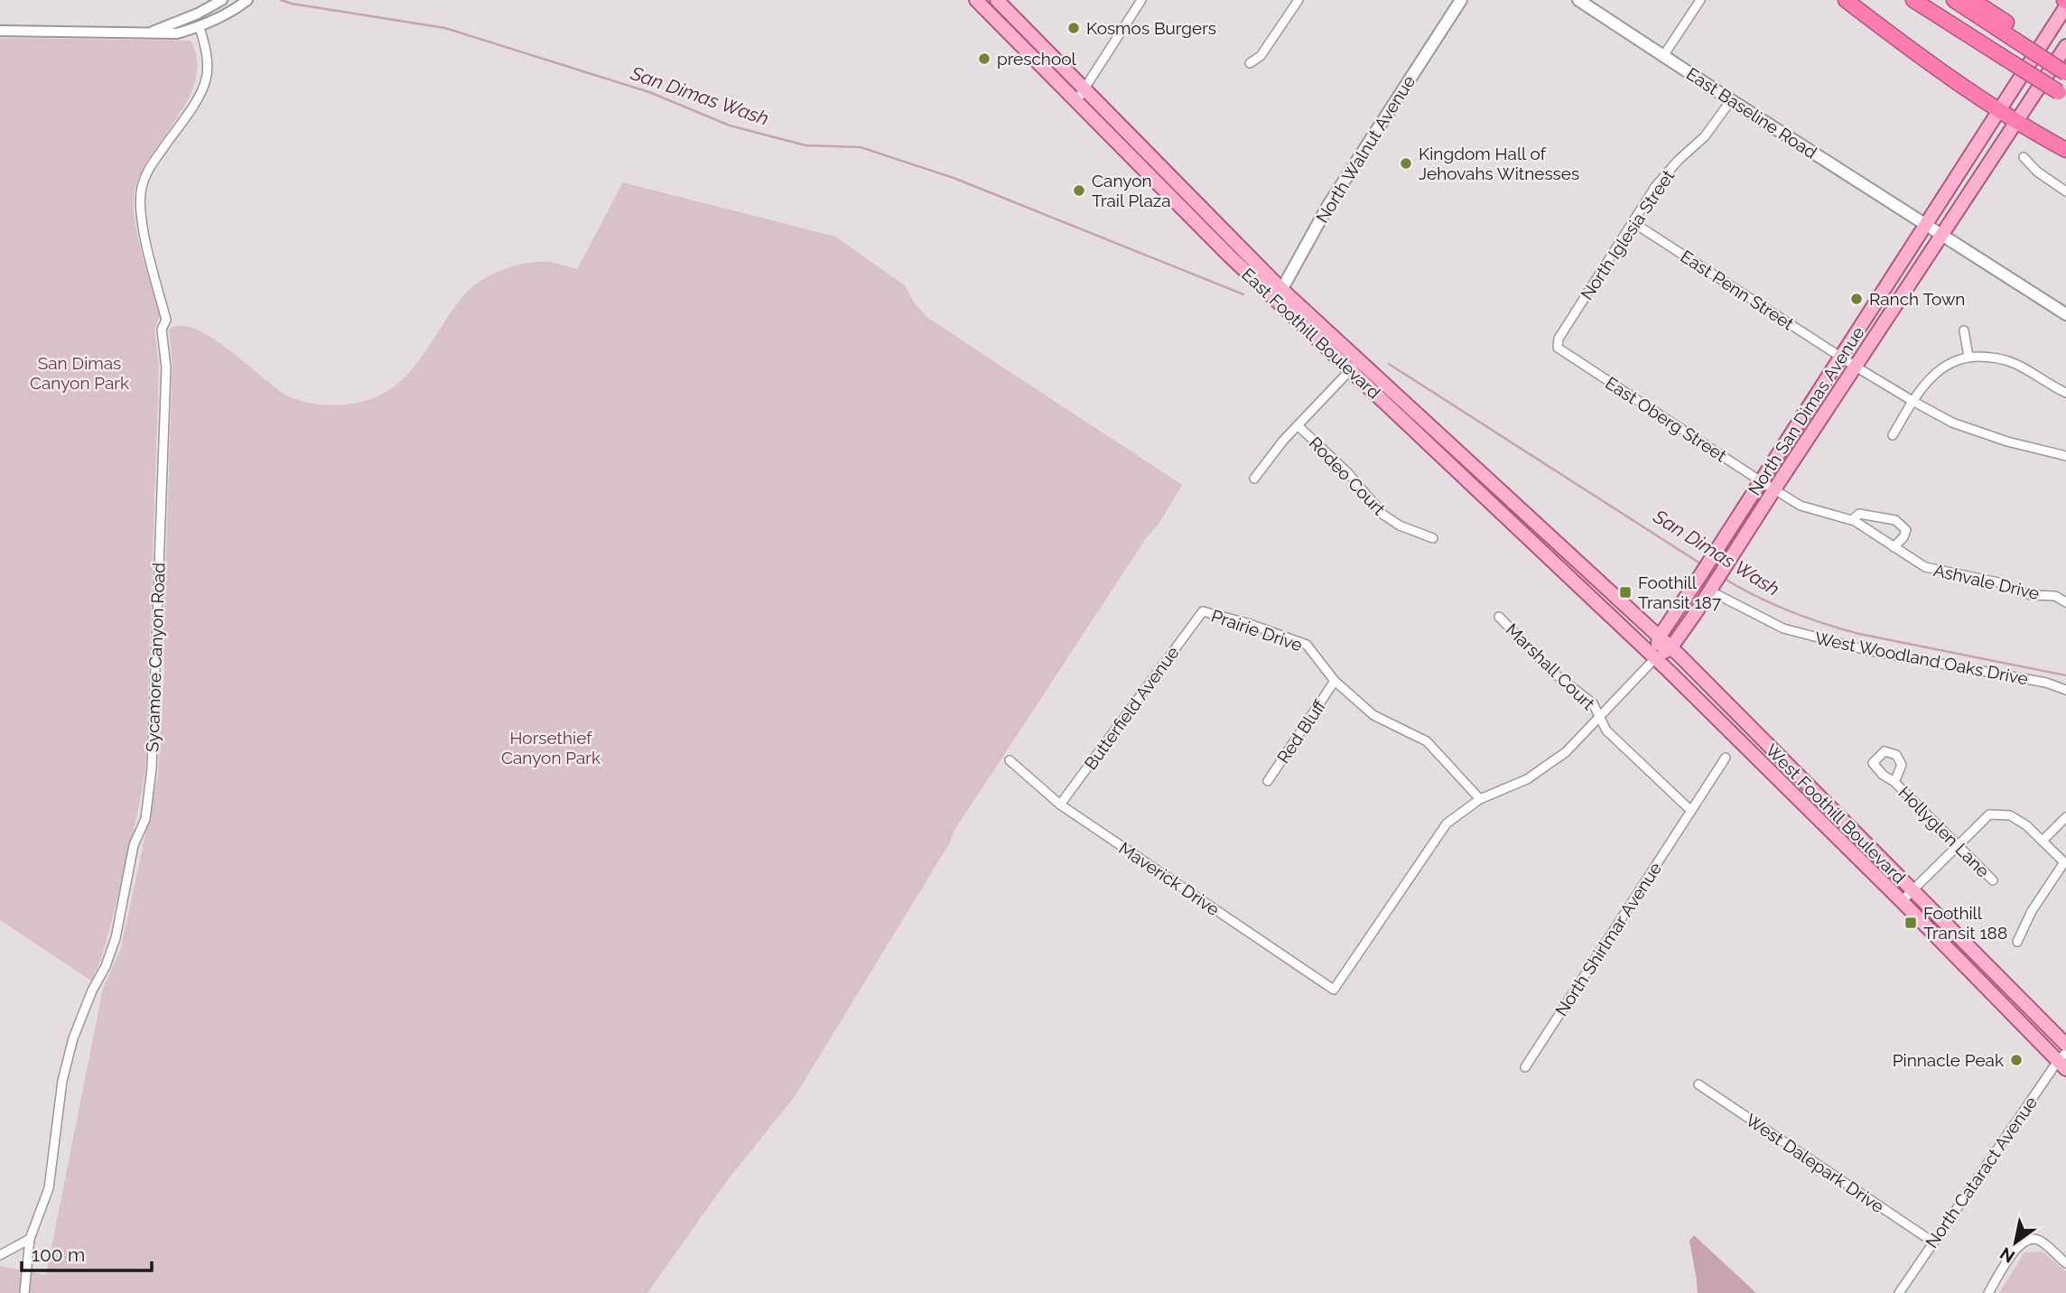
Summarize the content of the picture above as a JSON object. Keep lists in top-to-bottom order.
{
  "streets": {
    "main road": [
      "East Baseline Road",
      "North Walnut Avenue",
      "East Foothill Boulevard",
      "North San Dimas Avenue",
      "West Foothill Boulevard"
    ],
    "street": [
      "North Iglesia Street",
      "East Penn Street",
      "East Oberg Street",
      "Rodeo Court",
      "Ashvale Drive",
      "Prairie Drive",
      "Sycamore Canyon Road",
      "West Woodland Oaks Drive",
      "Marshall Court",
      "Butterfield Avenue",
      "Red Bluff",
      "Hollyglen Lane",
      "Maverick Drive",
      "North Shirlmar Avenue",
      "West Dalepark Drive",
      "North Cataract Avenue"
    ]
  },
  "crossings": [
    ["East Baseline Road", "North Iglesia Street"],
    ["East Baseline Road", "North San Dimas Avenue"],
    ["North Walnut Avenue", "East Foothill Boulevard"],
    ["North Iglesia Street", "East Penn Street"],
    ["North Iglesia Street", "East Oberg Street"],
    ["East Penn Street", "North San Dimas Avenue"],
    ["East Foothill Boulevard", "North San Dimas Avenue"],
    ["East Foothill Boulevard", "West Foothill Boulevard"],
    ["North San Dimas Avenue", "East Oberg Street"],
    ["North San Dimas Avenue", "Ashvale Drive"],
    ["North San Dimas Avenue", "Prairie Drive"],
    ["North San Dimas Avenue", "West Woodland Oaks Drive"],
    ["North San Dimas Avenue", "Marshall Court"],
    ["North San Dimas Avenue", "West Foothill Boulevard"],
    ["North San Dimas Avenue", "Maverick Drive"],
    ["East Oberg Street", "Ashvale Drive"],
    ["Prairie Drive", "Butterfield Avenue"],
    ["Prairie Drive", "Red Bluff"],
    ["Butterfield Avenue", "Maverick Drive"],
    ["West Foothill Boulevard", "North Cataract Avenue"],
    ["West Dalepark Drive", "North Cataract Avenue"]
  ],
  "water": ["San Dimas Wash"],
  "parks": ["San Dimas Canyon Park", "Horsethief Canyon Park"],
  "places": {
    "other": [
      "Kosmos Burgers",
      "preschool",
      "Kingdom Hall of Jehovahs Witnesses",
      "Canyon Trail Plaza",
      "Ranch Town",
      "Pinnacle Peak"
    ],
    "transit": ["Foothill Transit 187", "Foothill Transit 188"]
  },
  "scale_bar": "100 m",
  "north": "bottom left"
}
